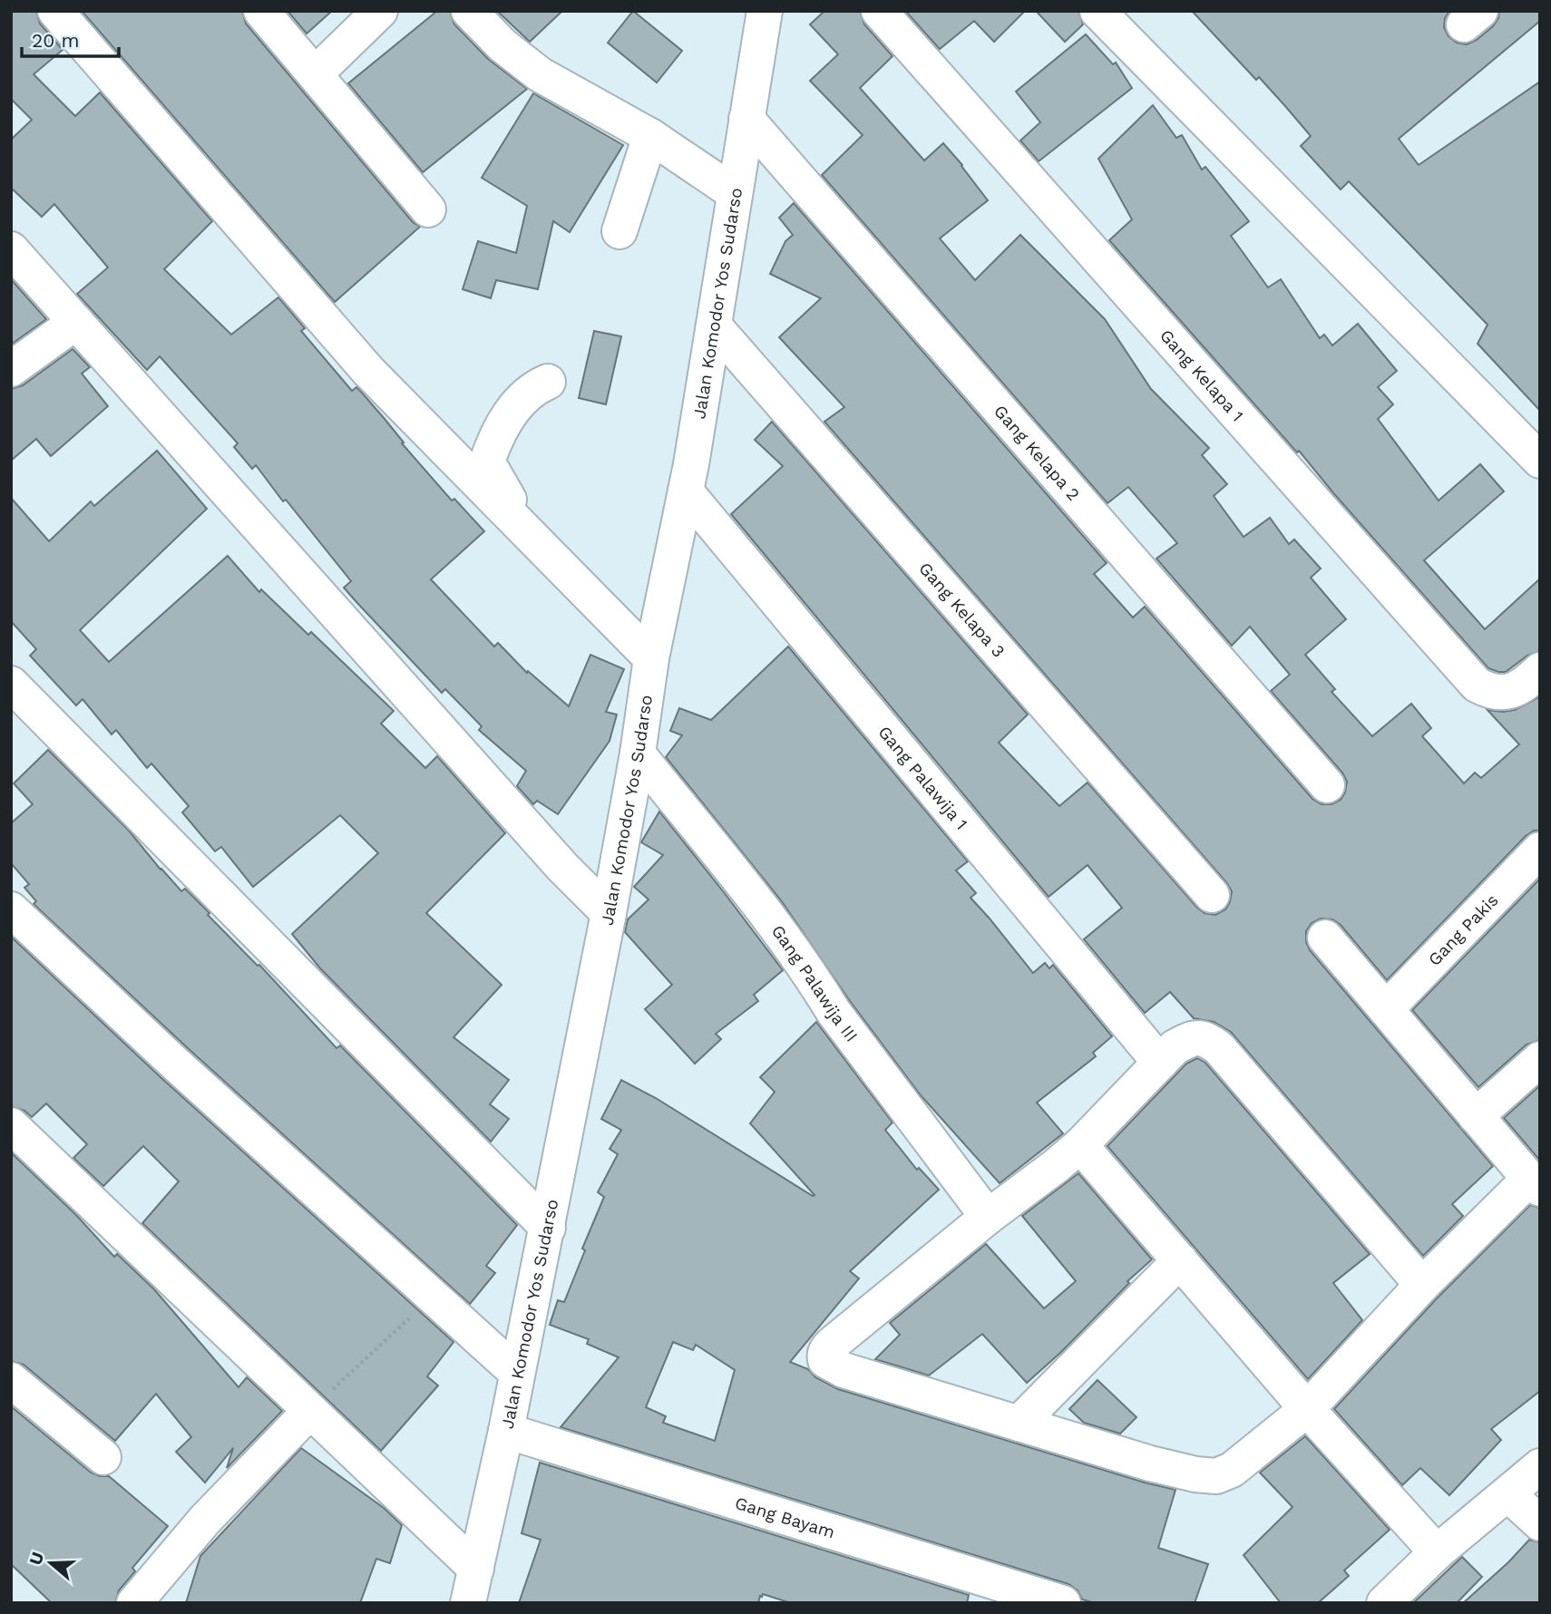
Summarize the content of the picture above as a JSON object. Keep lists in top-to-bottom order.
{
  "streets": {
    "street": [
      "Jalan Komodor Yos Sudarso",
      "Gang Kelapa 1",
      "Gang Kelapa 2",
      "Gang Kelapa 3",
      "Gang Palawija 1",
      "Gang Pakis",
      "Gang Palawija III",
      "Gang Bayam"
    ]
  },
  "crossings": [
    ["Jalan Komodor Yos Sudarso", "Gang Kelapa 2"],
    ["Jalan Komodor Yos Sudarso", "Gang Kelapa 3"],
    ["Jalan Komodor Yos Sudarso", "Gang Palawija 1"],
    ["Jalan Komodor Yos Sudarso", "Gang Palawija III"],
    ["Jalan Komodor Yos Sudarso", "Gang Bayam"]
  ],
  "scale_bar": "20 m",
  "north": "left"
}
